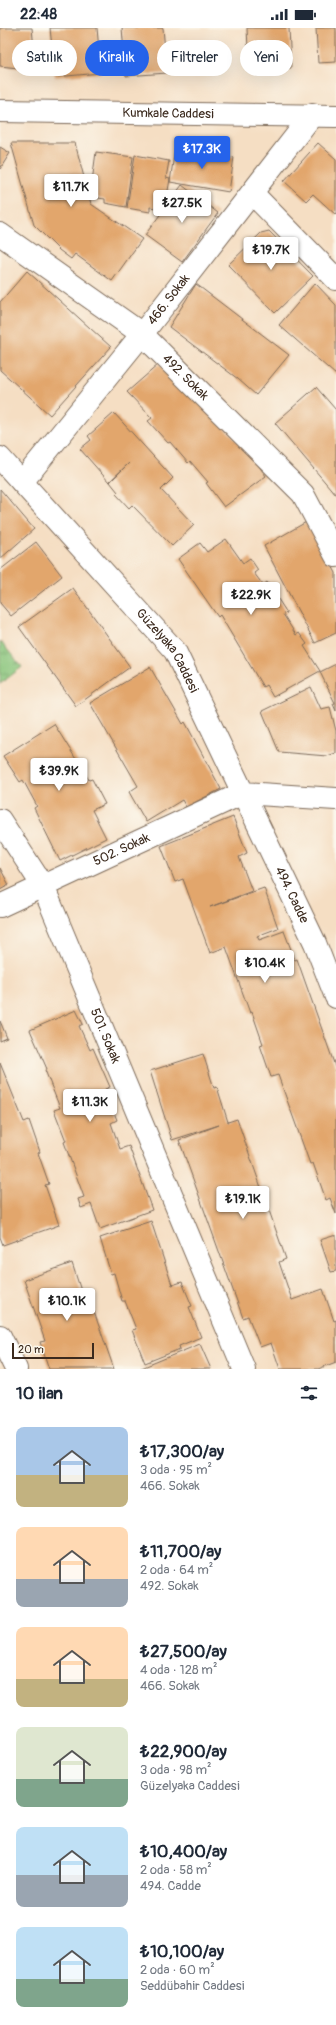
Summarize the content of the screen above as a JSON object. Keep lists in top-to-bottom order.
{
  "streets": {
    "street": [
      "Kumkale Caddesi",
      "466. Sokak",
      "492. Sokak",
      "Güzelyaka Caddesi",
      "502. Sokak",
      "494. Cadde",
      "501. Sokak"
    ]
  },
  "crossings": [
    ["Kumkale Caddesi", "466. Sokak"],
    ["466. Sokak", "492. Sokak"],
    ["466. Sokak", "Güzelyaka Caddesi"],
    ["Güzelyaka Caddesi", "502. Sokak"],
    ["Güzelyaka Caddesi", "494. Cadde"],
    ["502. Sokak", "494. Cadde"],
    ["502. Sokak", "501. Sokak"]
  ],
  "scale_bar": "20 m",
  "page": {
    "status": "22:48",
    "chip": [
      "Satılık",
      "Kiralık",
      "Filtreler",
      "Yeni"
    ],
    "price": [
      "₺17.3K",
      "₺11.7K",
      "₺27.5K",
      "₺19.7K",
      "₺22.9K",
      "₺39.9K",
      "₺10.4K",
      "₺11.3K",
      "₺19.1K",
      "₺10.1K"
    ],
    "scale": "20 m",
    "heading": "10 ilan",
    "list": [
      {
        "name": "₺17,300/ay",
        "note": "3 oda · 95 m² · 466. Sokak"
      },
      {
        "name": "₺11,700/ay",
        "note": "2 oda · 64 m² · 492. Sokak"
      },
      {
        "name": "₺27,500/ay",
        "note": "4 oda · 128 m² · 466. Sokak"
      },
      {
        "name": "₺22,900/ay",
        "note": "3 oda · 98 m² · Güzelyaka Caddesi"
      },
      {
        "name": "₺10,400/ay",
        "note": "2 oda · 58 m² · 494. Cadde"
      },
      {
        "name": "₺10,100/ay",
        "note": "2 oda · 60 m² · Seddübahir Caddesi"
      }
    ]
  }
}
